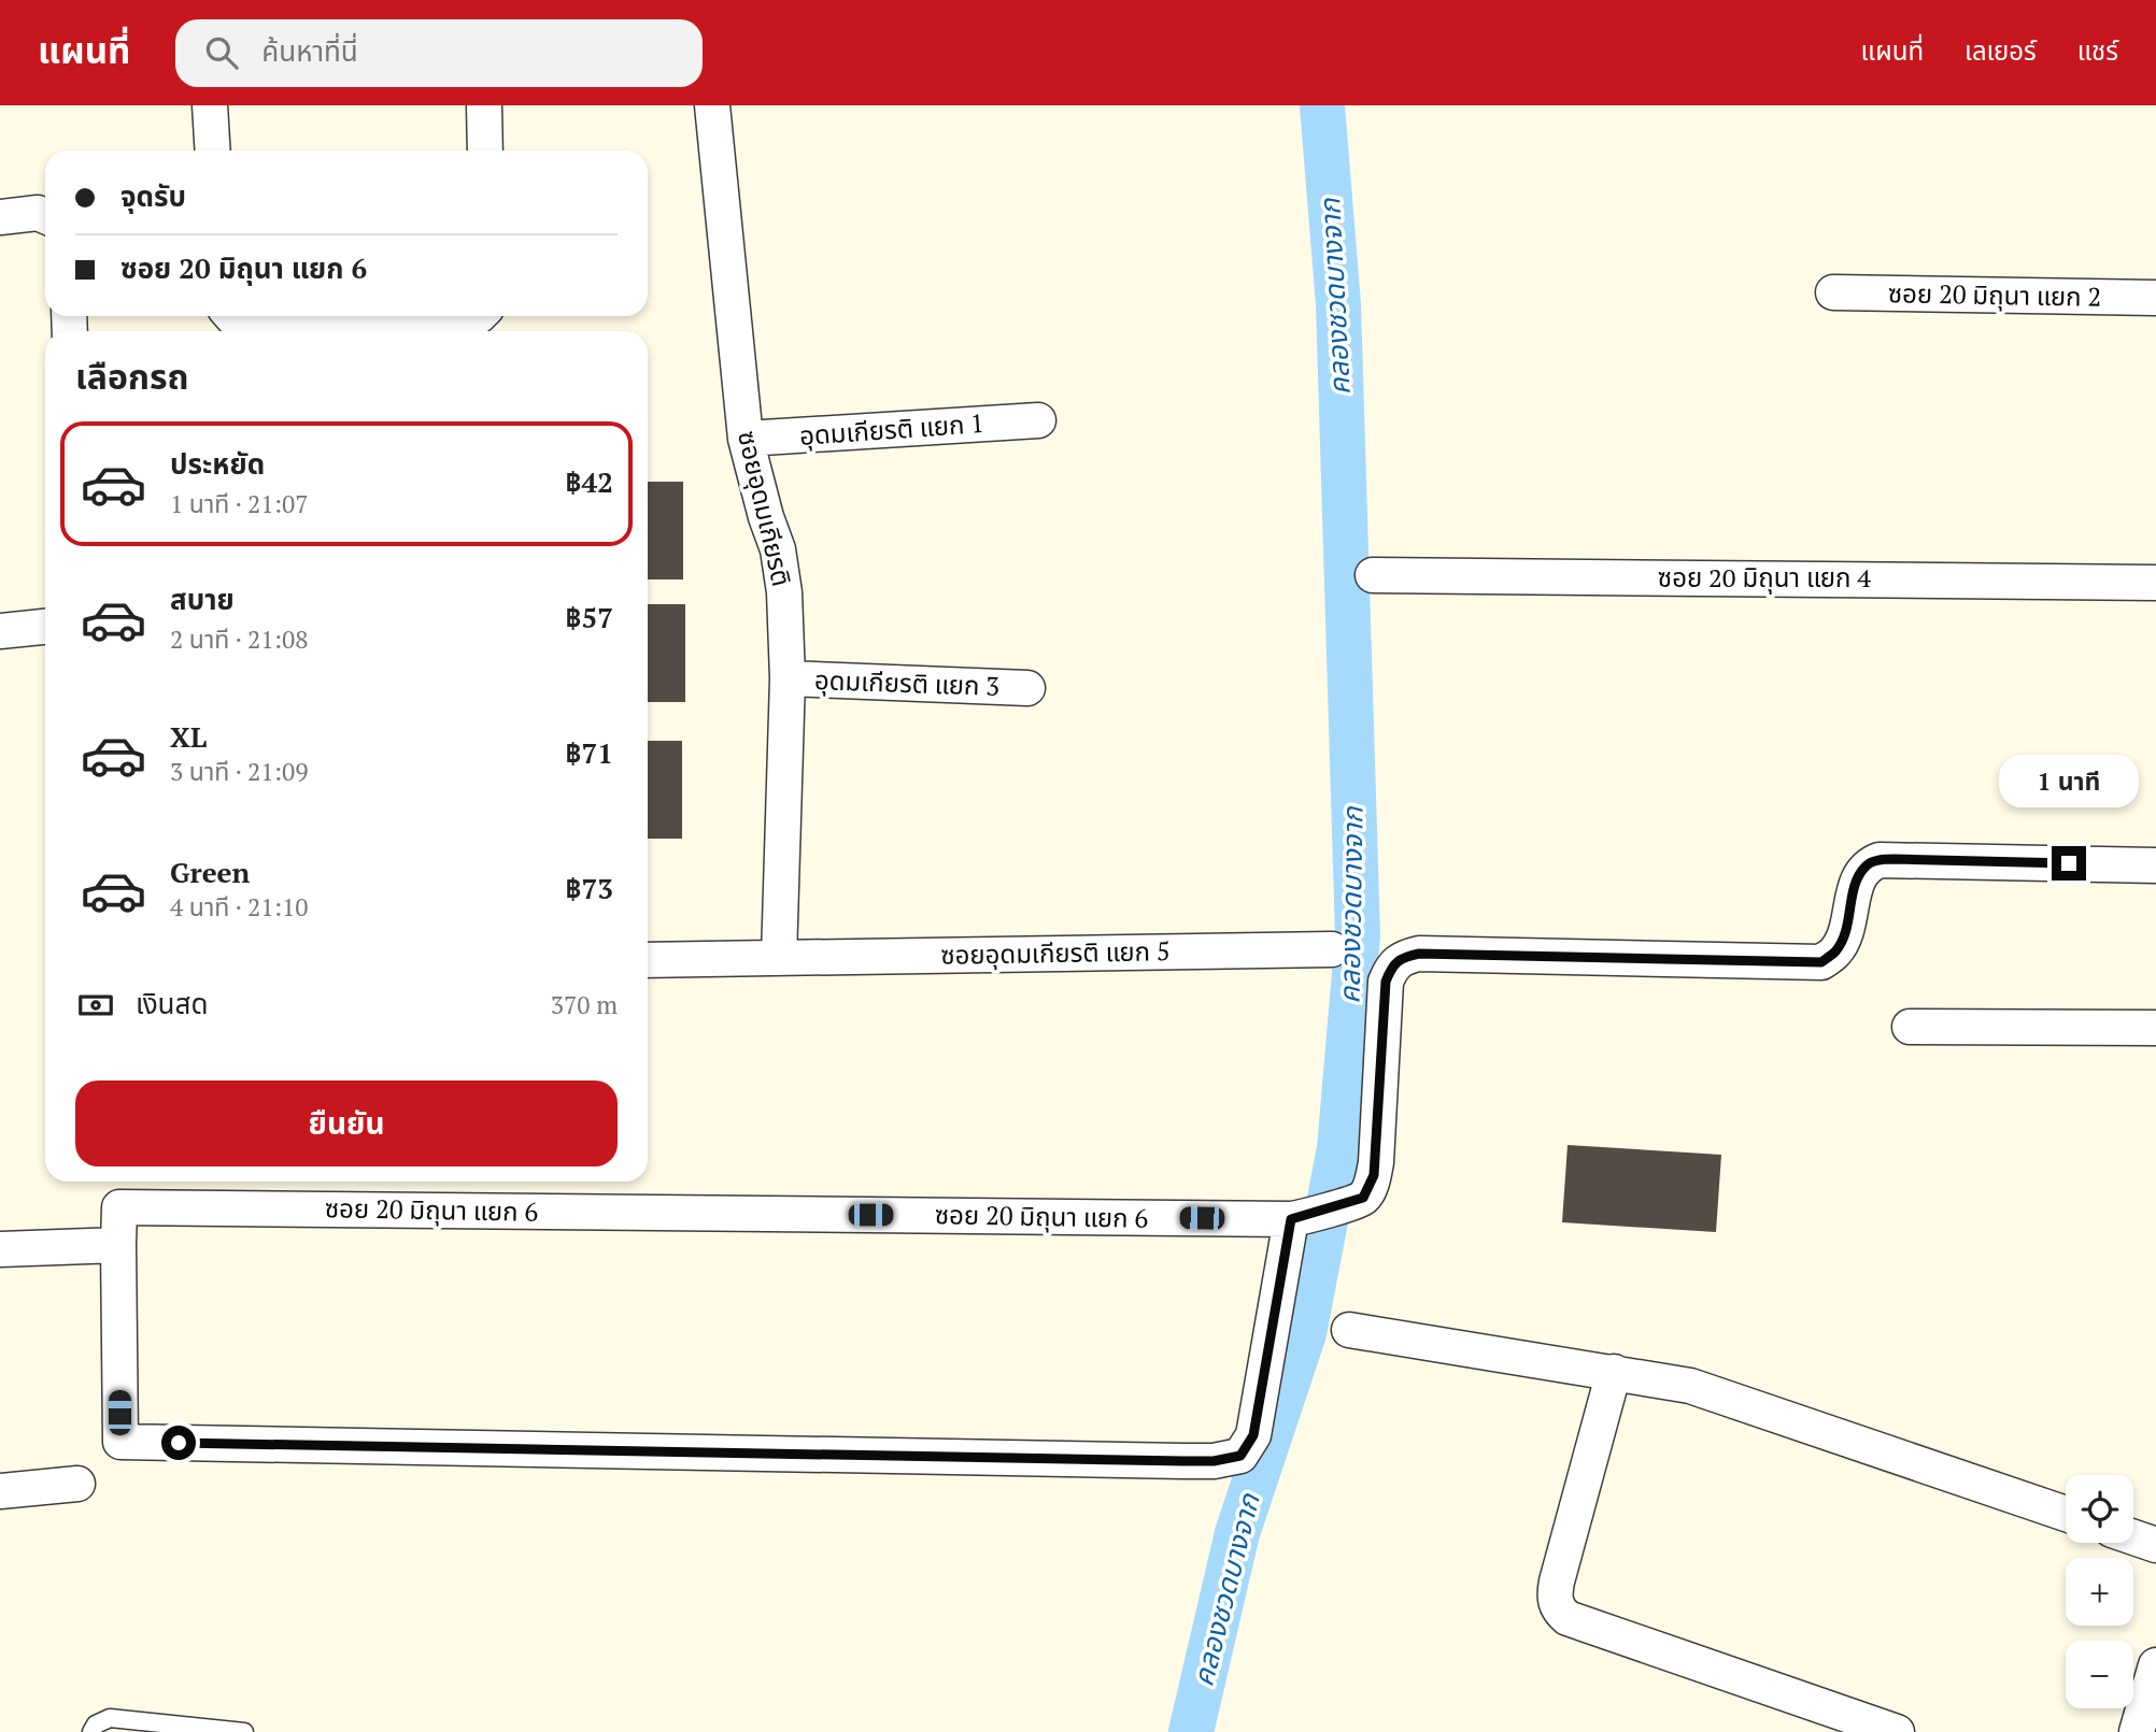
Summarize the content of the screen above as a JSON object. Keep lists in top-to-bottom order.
{
  "streets": {
    "street": [
      "ซอย 20 มิถุนา แยก 2",
      "อุดมเกียรติ แยก 1",
      "ซอยอุดมเกียรติ",
      "ซอย 20 มิถุนา แยก 4",
      "อุดมเกียรติ แยก 3",
      "ซอยอุดมเกียรติ แยก 5",
      "ซอย 20 มิถุนา แยก 6"
    ]
  },
  "crossings": [
    ["อุดมเกียรติ แยก 1", "ซอยอุดมเกียรติ"],
    ["ซอยอุดมเกียรติ", "อุดมเกียรติ แยก 3"],
    ["ซอยอุดมเกียรติ", "ซอยอุดมเกียรติ แยก 5"]
  ],
  "water": ["คลองชวดบางจาก"],
  "page": {
    "header": "แผนที่",
    "search": "ค้นหาที่นี่",
    "nav": ["แผนที่", "เลเยอร์", "แชร์"],
    "banner": ["จุดรับ", "ซอย 20 มิถุนา แยก 6"],
    "heading": "เลือกรถ",
    "list": [
      {
        "name": "ประหยัด",
        "note": "1 นาที · 21:07",
        "value": "฿42"
      },
      {
        "name": "สบาย",
        "note": "2 นาที · 21:08",
        "value": "฿57"
      },
      {
        "name": "XL",
        "note": "3 นาที · 21:09",
        "value": "฿71"
      },
      {
        "name": "Green",
        "note": "4 นาที · 21:10",
        "value": "฿73"
      }
    ],
    "bubble": "1 นาที",
    "pay": ["เงินสด", "370 m"],
    "buttons": "ยืนยัน",
    "map_buttons": ["+", "−"]
  }
}
